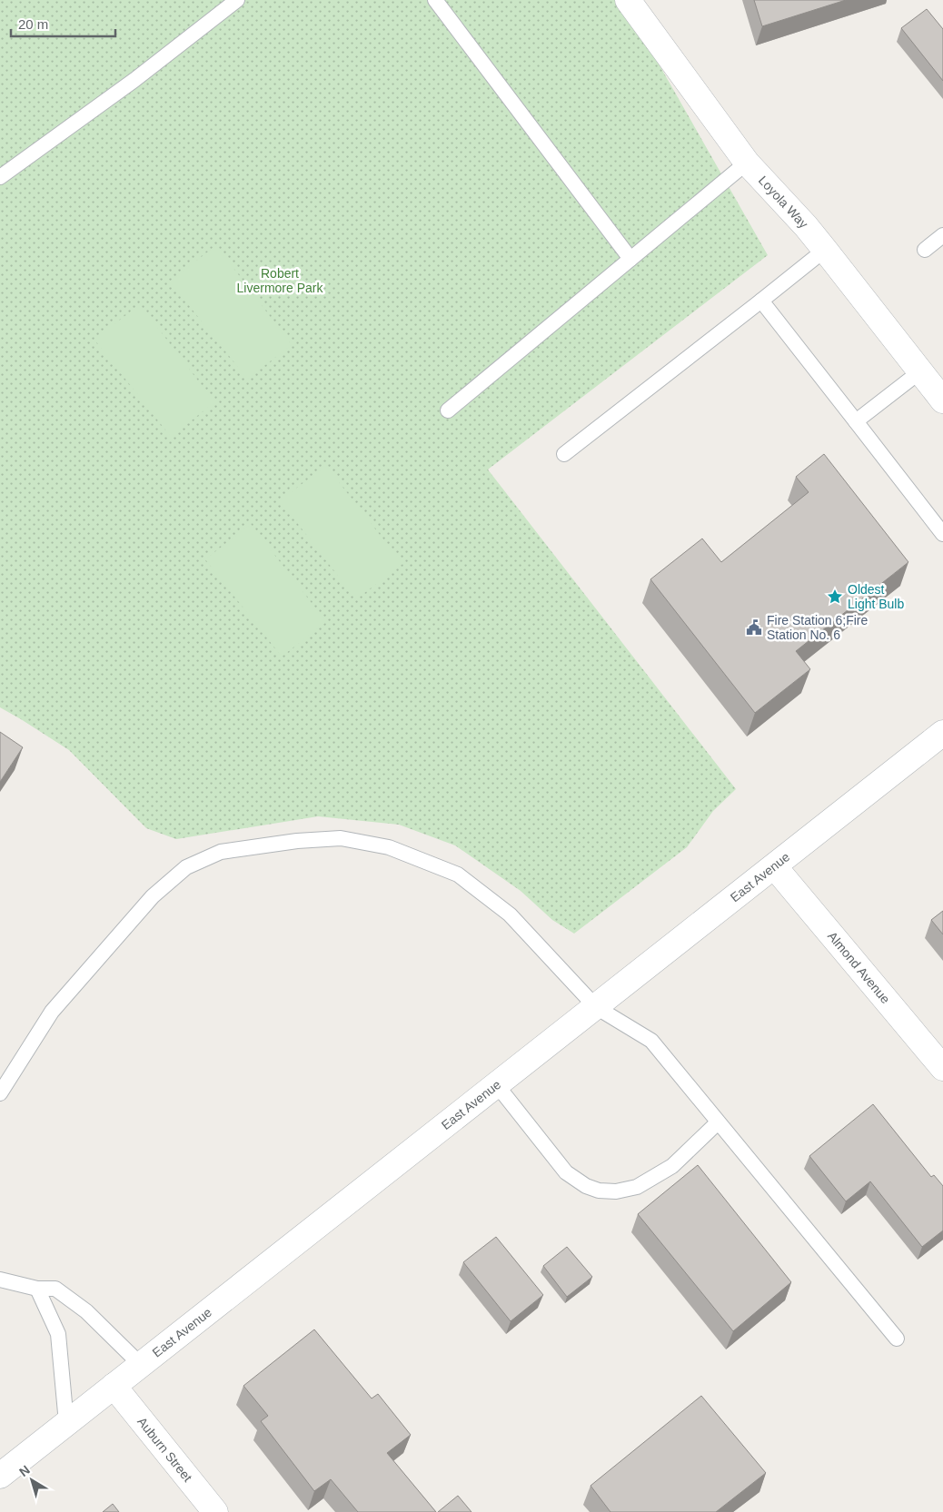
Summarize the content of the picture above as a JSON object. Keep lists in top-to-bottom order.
{
  "streets": {
    "main road": [
      "Loyola Way",
      "East Avenue",
      "Almond Avenue",
      "Auburn Street"
    ]
  },
  "crossings": [
    ["East Avenue", "Almond Avenue"],
    ["East Avenue", "Auburn Street"]
  ],
  "parks": ["Robert Livermore Park"],
  "places": {
    "place": ["Oldest Light Bulb"],
    "public building": ["Fire Station 6;Fire Station No. 6"]
  },
  "scale_bar": "20 m",
  "north": "top left"
}
